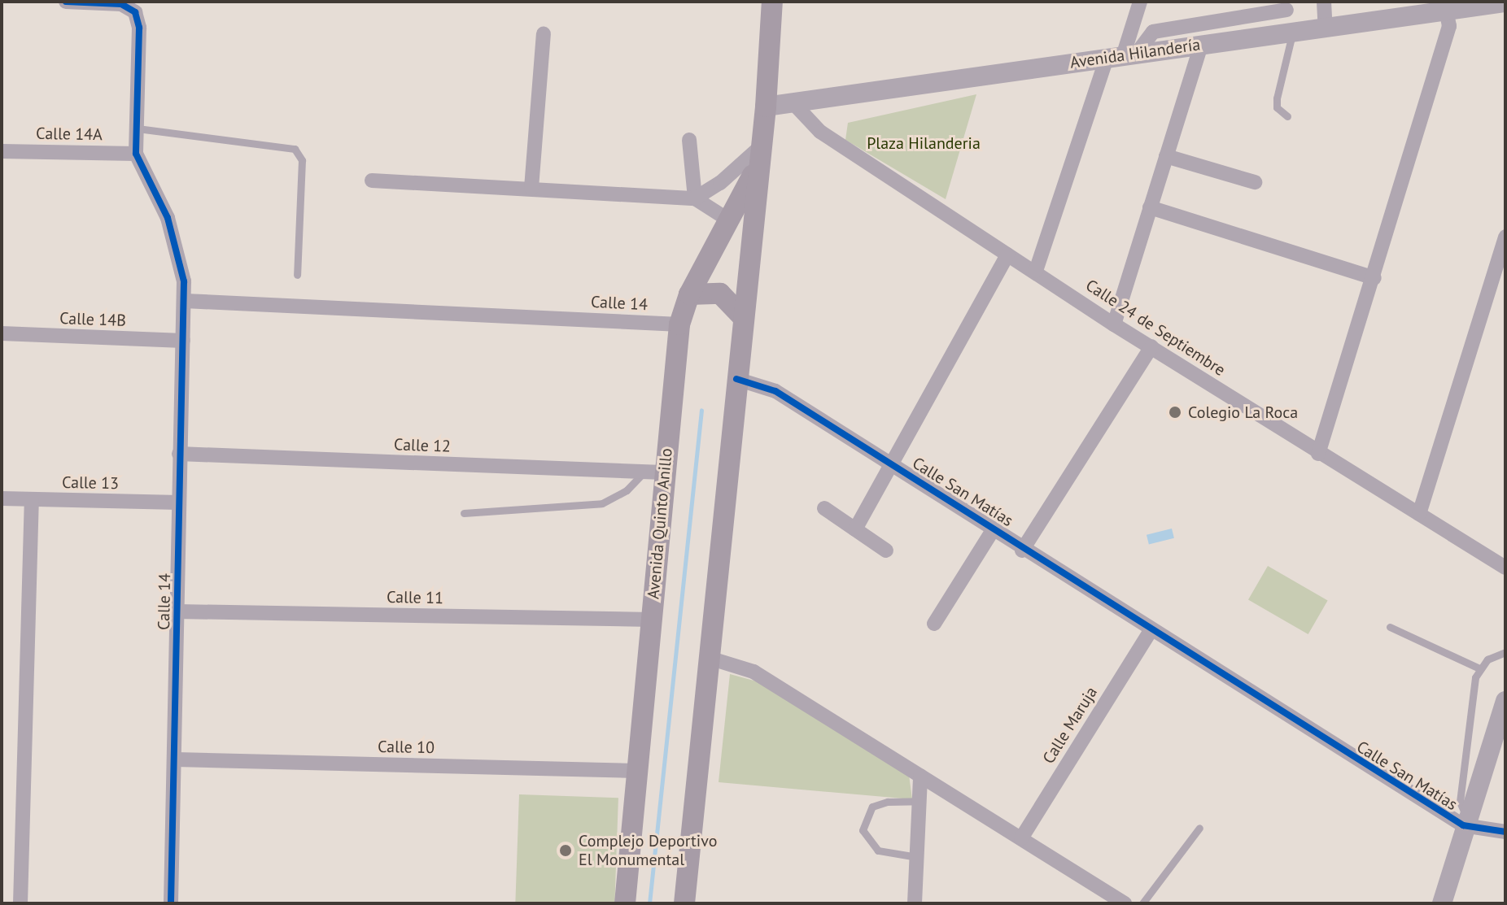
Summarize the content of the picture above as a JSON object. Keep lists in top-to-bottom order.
{
  "streets": {
    "main road": ["Avenida Quinto Anillo"],
    "street": [
      "Avenida Hilandería",
      "Calle 14A",
      "Calle 14",
      "Calle 14B",
      "Calle 24 de Septiembre",
      "Calle 12",
      "Calle 13",
      "Calle San Matías",
      "Calle 11",
      "Calle Maruja",
      "Calle 10"
    ]
  },
  "crossings": [
    ["Avenida Hilandería", "Calle 24 de Septiembre"],
    ["Avenida Hilandería", "Avenida Quinto Anillo"],
    ["Calle 14", "Calle 14B"],
    ["Calle 14", "Calle 12"],
    ["Calle 14", "Calle 13"],
    ["Calle 14", "Avenida Quinto Anillo"],
    ["Calle 14", "Calle 11"],
    ["Calle 14", "Calle 10"],
    ["Calle 12", "Avenida Quinto Anillo"],
    ["Calle San Matías", "Avenida Quinto Anillo"],
    ["Calle San Matías", "Calle Maruja"],
    ["Avenida Quinto Anillo", "Calle 11"],
    ["Avenida Quinto Anillo", "Calle 10"]
  ],
  "parks": ["Plaza Hilanderia"],
  "places": ["Colegio La Roca", "Complejo Deportivo El Monumental"]
}
